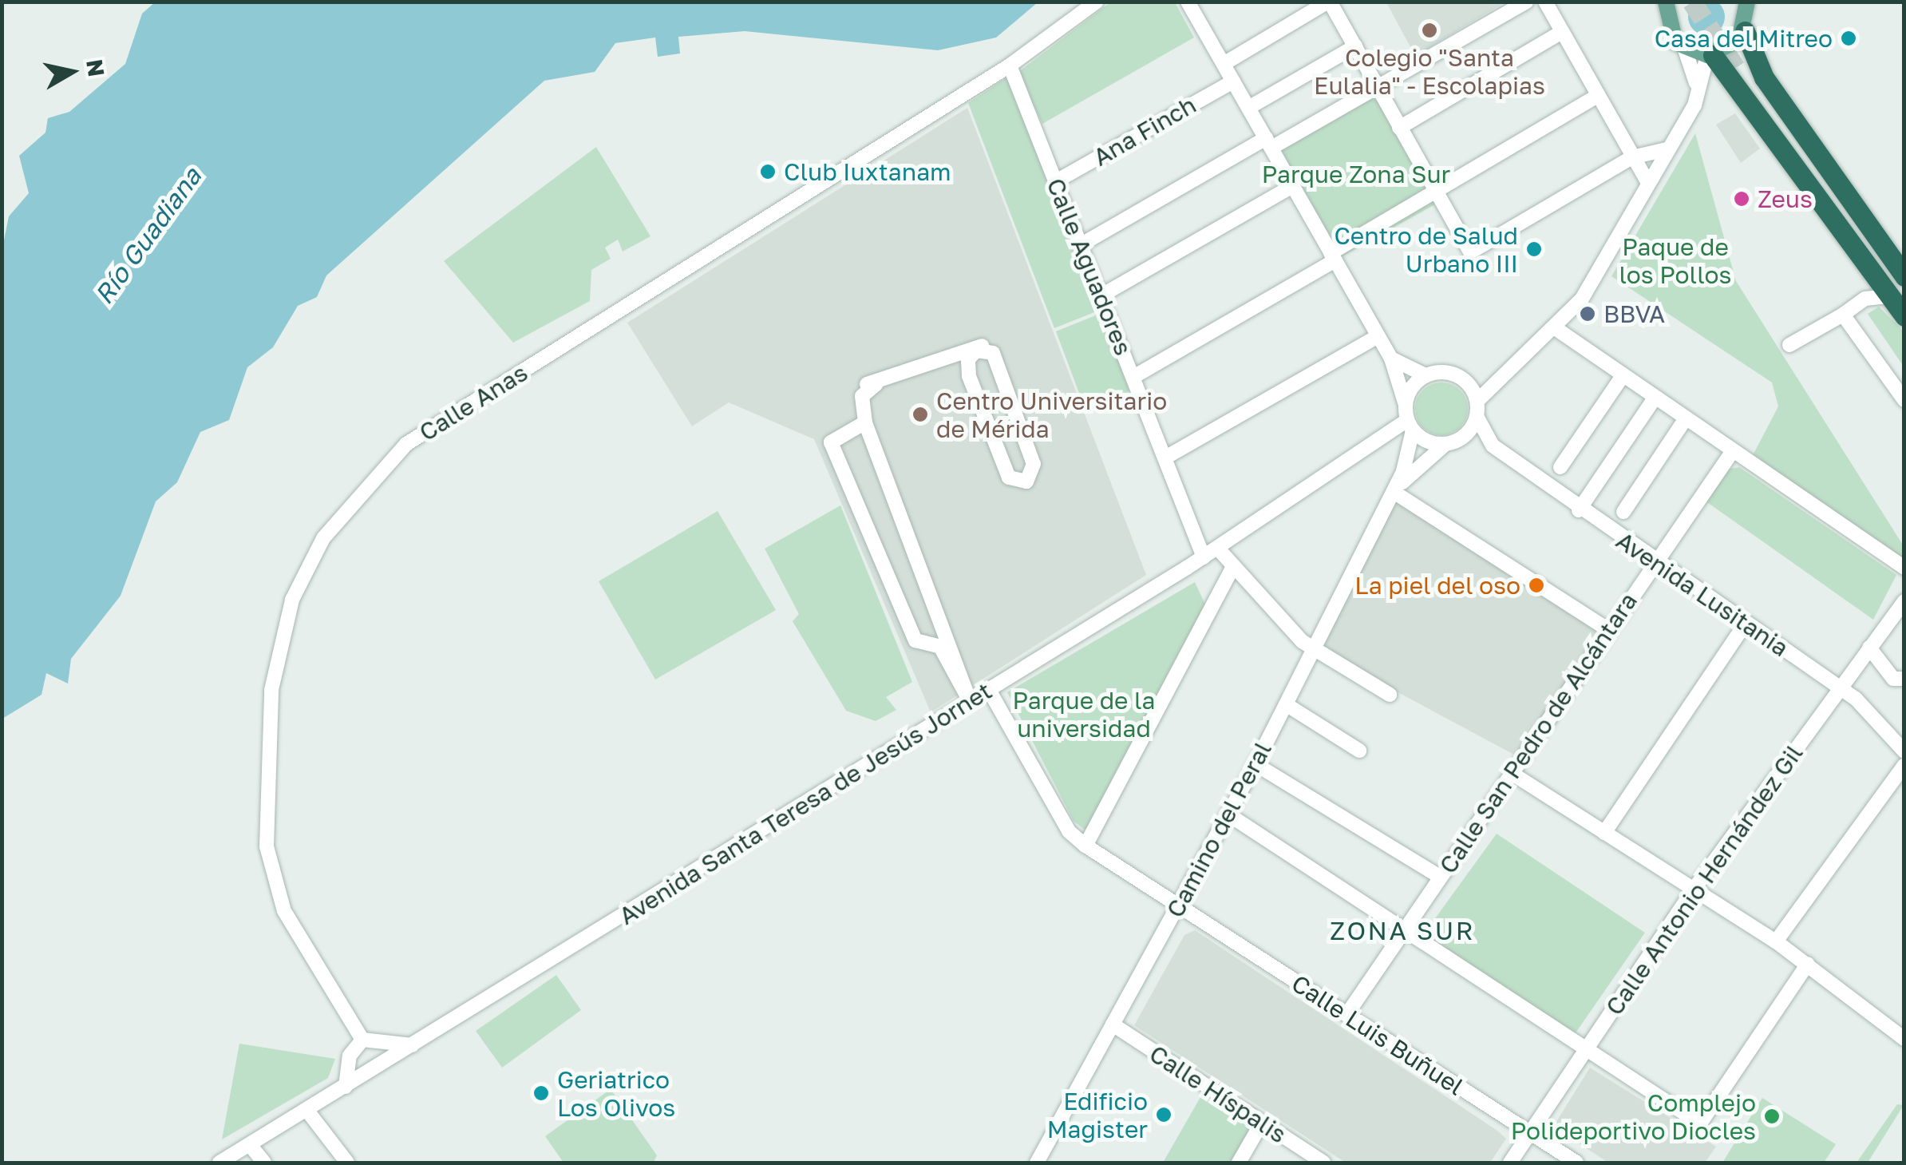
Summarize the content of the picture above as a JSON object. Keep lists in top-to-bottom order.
{
  "streets": {
    "street": [
      "Ana Finch",
      "Calle Aguadores",
      "Calle Anas",
      "Avenida Lusitania",
      "Calle San Pedro de Alcántara",
      "Avenida Santa Teresa de Jesús Jornet",
      "Camino del Peral",
      "Calle Antonio Hernández Gil",
      "Calle Luis Buñuel",
      "Calle Híspalis"
    ]
  },
  "crossings": [
    ["Ana Finch", "Calle Aguadores"],
    ["Calle Aguadores", "Calle Anas"],
    ["Calle Aguadores", "Avenida Santa Teresa de Jesús Jornet"],
    ["Avenida Lusitania", "Calle San Pedro de Alcántara"],
    ["Avenida Lusitania", "Avenida Santa Teresa de Jesús Jornet"],
    ["Avenida Lusitania", "Camino del Peral"],
    ["Avenida Lusitania", "Calle Antonio Hernández Gil"],
    ["Calle San Pedro de Alcántara", "Calle Luis Buñuel"],
    ["Avenida Santa Teresa de Jesús Jornet", "Camino del Peral"],
    ["Avenida Santa Teresa de Jesús Jornet", "Calle Luis Buñuel"],
    ["Camino del Peral", "Calle Luis Buñuel"],
    ["Camino del Peral", "Calle Híspalis"],
    ["Calle Antonio Hernández Gil", "Calle Luis Buñuel"]
  ],
  "districts": ["ZONA SUR"],
  "water": ["Río Guadiana"],
  "parks": ["Parque Zona Sur", "Paque de los Pollos", "Parque de la universidad"],
  "places": [
    "Colegio \"Santa Eulalia\" - Escolapias",
    "Casa del Mitreo",
    "Club Iuxtanam",
    "Zeus",
    "Centro de Salud Urbano III",
    "BBVA",
    "Centro Universitario de Mérida",
    "La piel del oso",
    "Geriatrico Los Olivos",
    "Edificio Magister",
    "Complejo Polideportivo Diocles"
  ],
  "north": "right"
}
